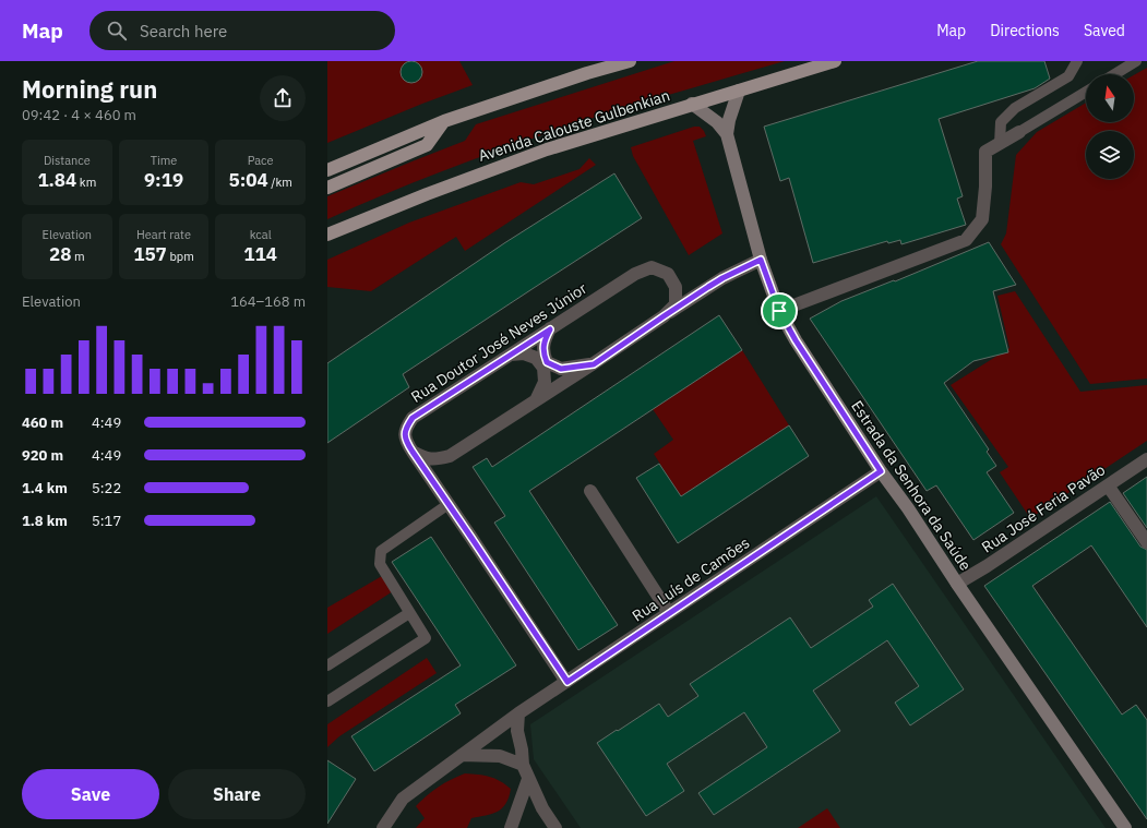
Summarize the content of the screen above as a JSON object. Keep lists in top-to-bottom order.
{
  "streets": {
    "main road": ["Avenida Calouste Gulbenkian"],
    "street": [
      "Rua Doutor José Neves Júnior",
      "Estrada da Senhora da Saúde",
      "Rua José Feria Pavão",
      "Rua Luís de Camões"
    ]
  },
  "crossings": [
    ["Rua Doutor José Neves Júnior", "Estrada da Senhora da Saúde"],
    ["Estrada da Senhora da Saúde", "Rua José Feria Pavão"],
    ["Estrada da Senhora da Saúde", "Rua Luís de Camões"]
  ],
  "north": "top",
  "page": {
    "header": "Map",
    "search": "Search here",
    "nav": ["Map", "Directions", "Saved"],
    "heading": ["Morning run", "09:42 · 4 × 460 m"],
    "stats": [
      ["Distance", "1.84 km"],
      ["Time", "9:19"],
      ["Pace", "5:04 /km"],
      ["Elevation", "28 m"],
      ["Heart rate", "157 bpm"],
      ["kcal", "114"]
    ],
    "chart": ["Elevation", "164–168 m"],
    "list": [
      {
        "name": "460 m",
        "note": "4:49"
      },
      {
        "name": "920 m",
        "note": "4:49"
      },
      {
        "name": "1.4 km",
        "note": "5:22"
      },
      {
        "name": "1.8 km",
        "note": "5:17"
      }
    ],
    "buttons": ["Save", "Share"]
  }
}
